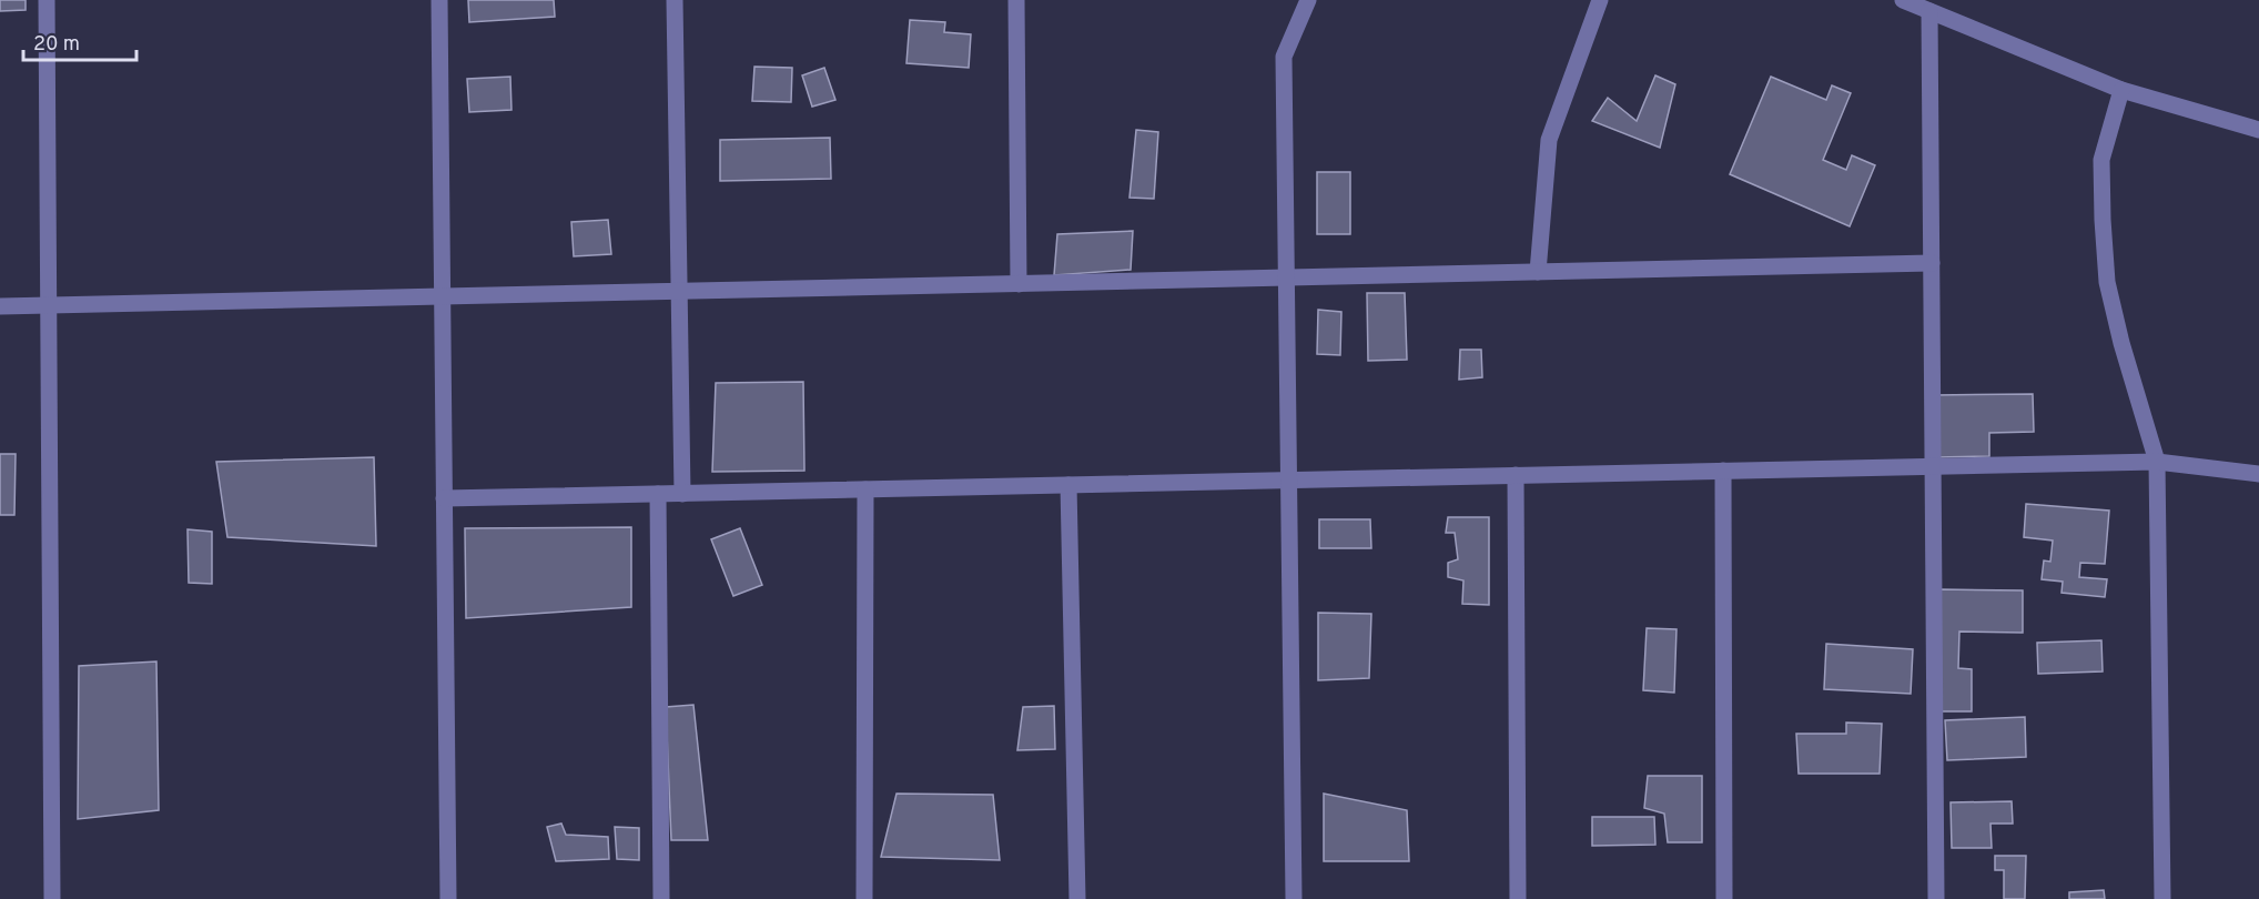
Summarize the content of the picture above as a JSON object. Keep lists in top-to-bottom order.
{
  "scale_bar": "20 m"
}
